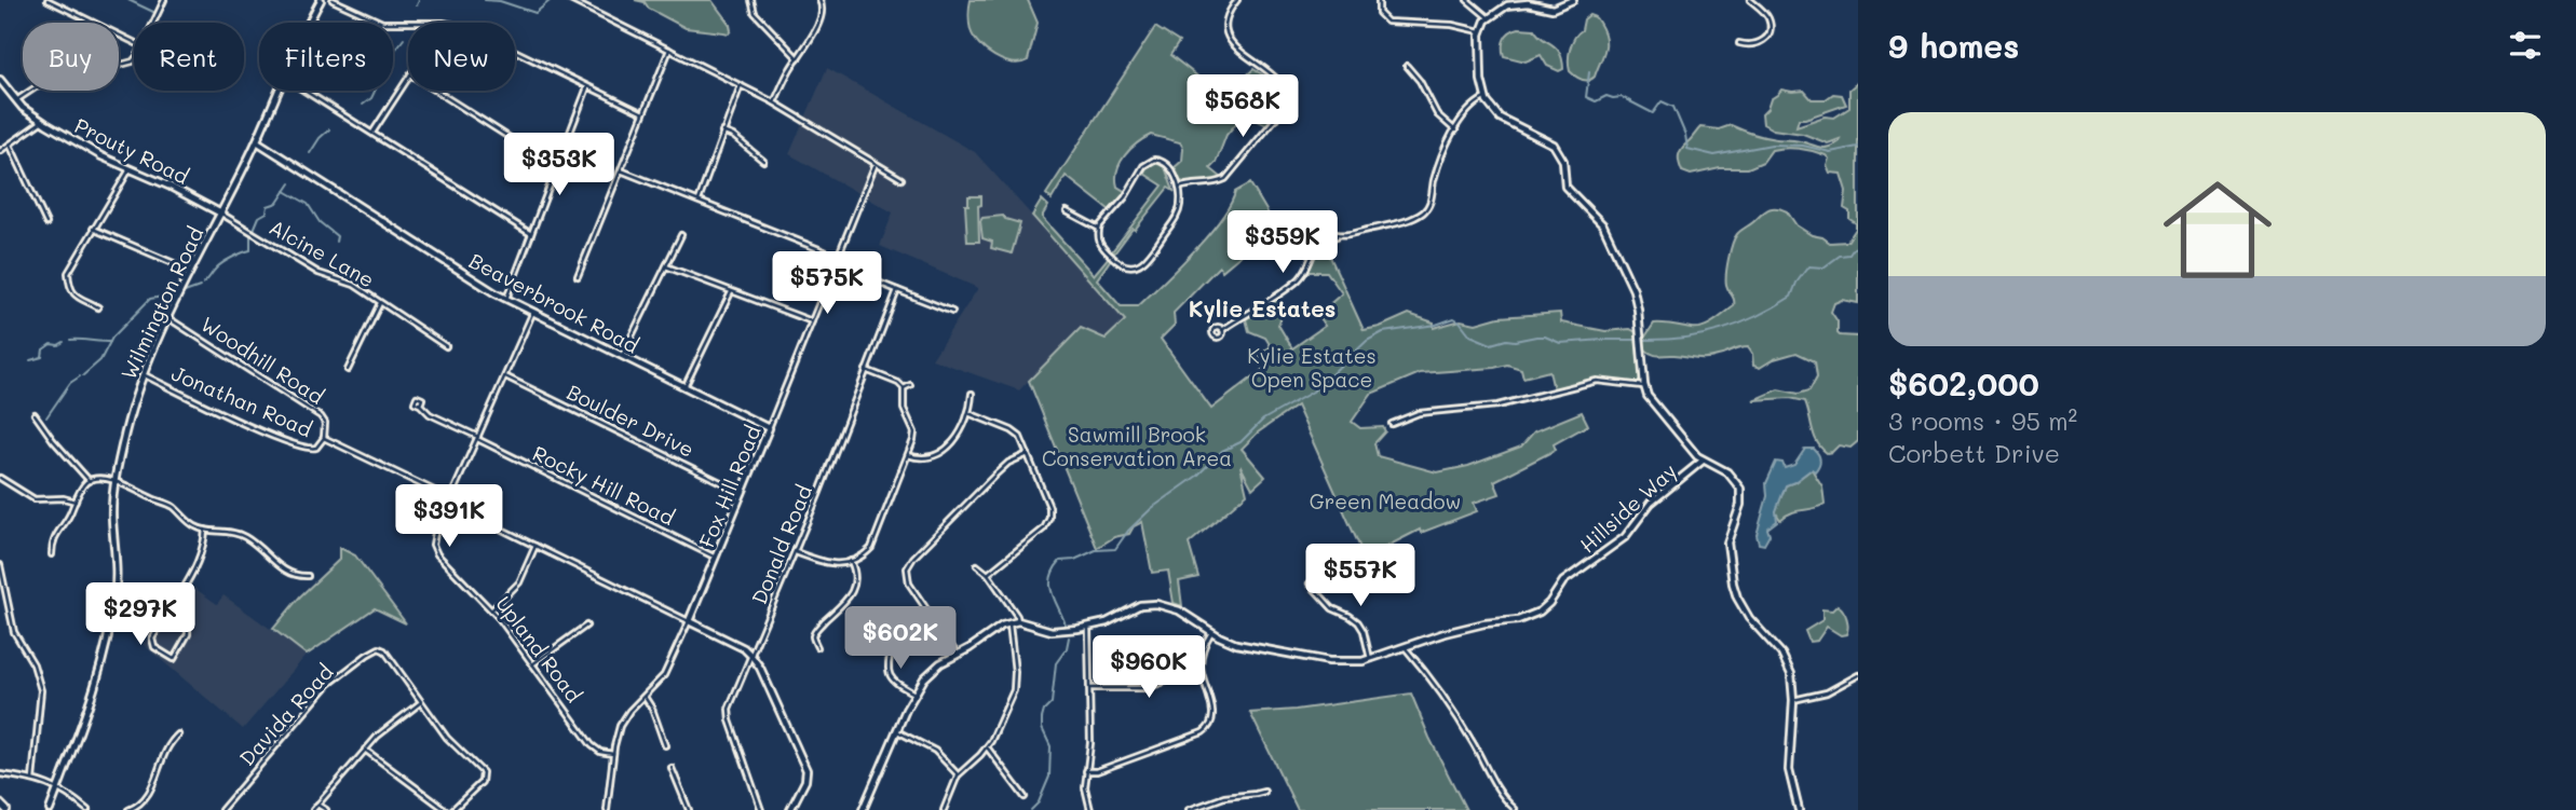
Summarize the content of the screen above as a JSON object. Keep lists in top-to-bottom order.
{
  "streets": {
    "street": [
      "Prouty Road",
      "Alcine Lane",
      "Wilmington Road",
      "Beaverbrook Road",
      "Woodhill Road",
      "Jonathan Road",
      "Boulder Drive",
      "Rocky Hill Road",
      "Fox Hill Road",
      "Hillside Way",
      "Donald Road",
      "Upland Road",
      "Davida Road"
    ]
  },
  "crossings": [
    ["Prouty Road", "Alcine Lane"],
    ["Prouty Road", "Wilmington Road"],
    ["Alcine Lane", "Wilmington Road"],
    ["Wilmington Road", "Beaverbrook Road"],
    ["Wilmington Road", "Woodhill Road"],
    ["Wilmington Road", "Jonathan Road"],
    ["Beaverbrook Road", "Fox Hill Road"],
    ["Beaverbrook Road", "Upland Road"],
    ["Woodhill Road", "Jonathan Road"],
    ["Boulder Drive", "Fox Hill Road"],
    ["Boulder Drive", "Upland Road"],
    ["Rocky Hill Road", "Fox Hill Road"],
    ["Rocky Hill Road", "Upland Road"],
    ["Fox Hill Road", "Upland Road"]
  ],
  "districts": ["Kylie Estates"],
  "parks": ["Kylie Estates Open Space", "Sawmill Brook Conservation Area", "Green Meadow"],
  "page": {
    "heading": "9 homes",
    "chip": [
      "Buy",
      "Rent",
      "Filters",
      "New"
    ],
    "price": [
      "$568K",
      "$353K",
      "$359K",
      "$575K",
      "$391K",
      "$557K",
      "$297K",
      "$602K",
      "$960K"
    ],
    "list": [
      {
        "name": "$602,000",
        "note": "3 rooms · 95 m² · Corbett Drive"
      }
    ]
  }
}
